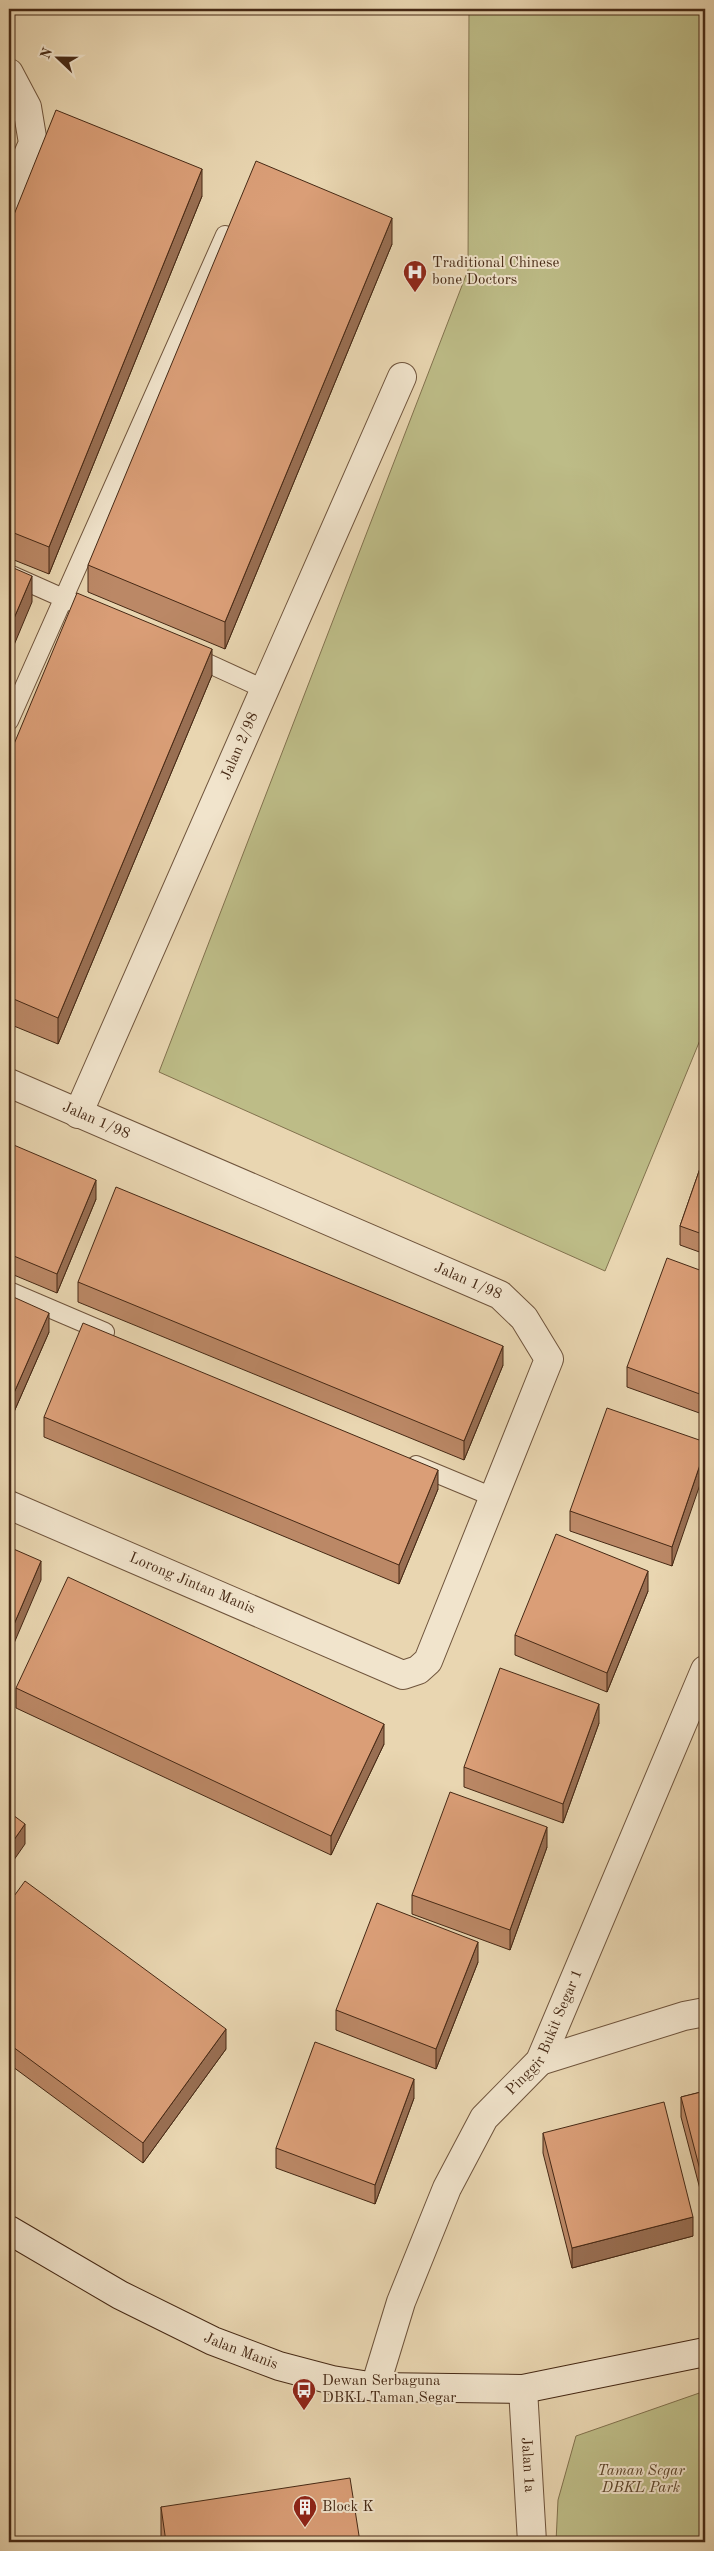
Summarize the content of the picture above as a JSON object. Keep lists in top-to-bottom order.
{
  "streets": {
    "street": [
      "Jalan 2/98",
      "Jalan 1/98",
      "Lorong Jintan Manis",
      "Pinggir Bukit Segar 1",
      "Jalan Manis",
      "Jalan 1a"
    ]
  },
  "crossings": [
    ["Jalan 2/98", "Jalan 1/98"],
    ["Jalan 1/98", "Lorong Jintan Manis"],
    ["Pinggir Bukit Segar 1", "Jalan Manis"],
    ["Jalan Manis", "Jalan 1a"]
  ],
  "parks": ["Taman Segar DBKL Park"],
  "places": {
    "hospital": ["Traditional Chinese bone Doctors"],
    "bus stop": ["Dewan Serbaguna DBKL Taman Segar"],
    "building": ["Block K"]
  },
  "north": "left"
}
